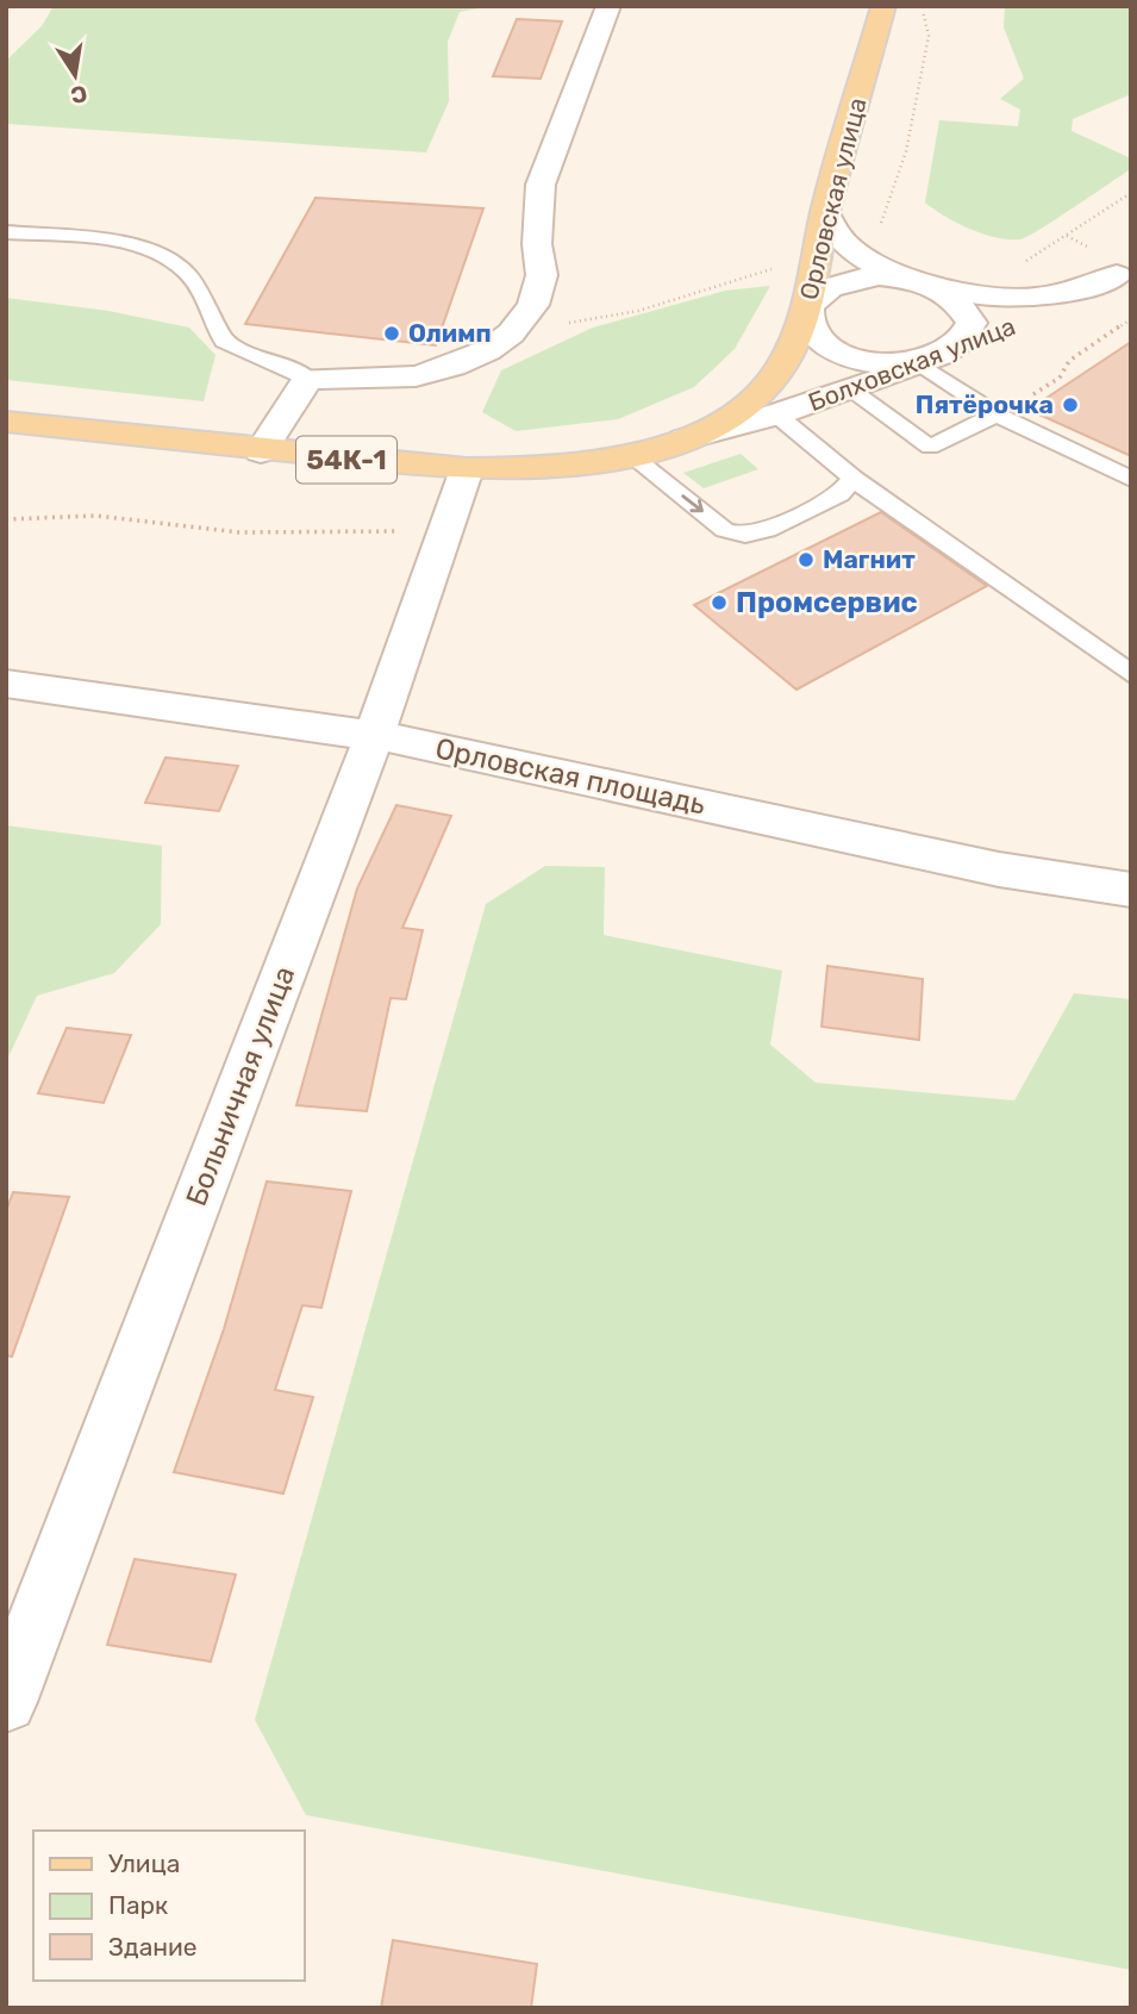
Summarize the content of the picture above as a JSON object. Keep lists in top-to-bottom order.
{
  "streets": {
    "main road": ["Орловская улица", "54К-1"],
    "street": ["Болховская улица", "Орловская площадь", "Больничная улица"]
  },
  "crossings": [
    ["Орловская улица", "Болховская улица"],
    ["Орловская улица", "54К-1"],
    ["Болховская улица", "54К-1"],
    ["54К-1", "Больничная улица"],
    ["Орловская площадь", "Больничная улица"]
  ],
  "places": [
    "Олимп",
    "Пятёрочка",
    "Магнит",
    "Промсервис"
  ],
  "legend": ["Улица", "Парк", "Здание"],
  "north": "bottom"
}
